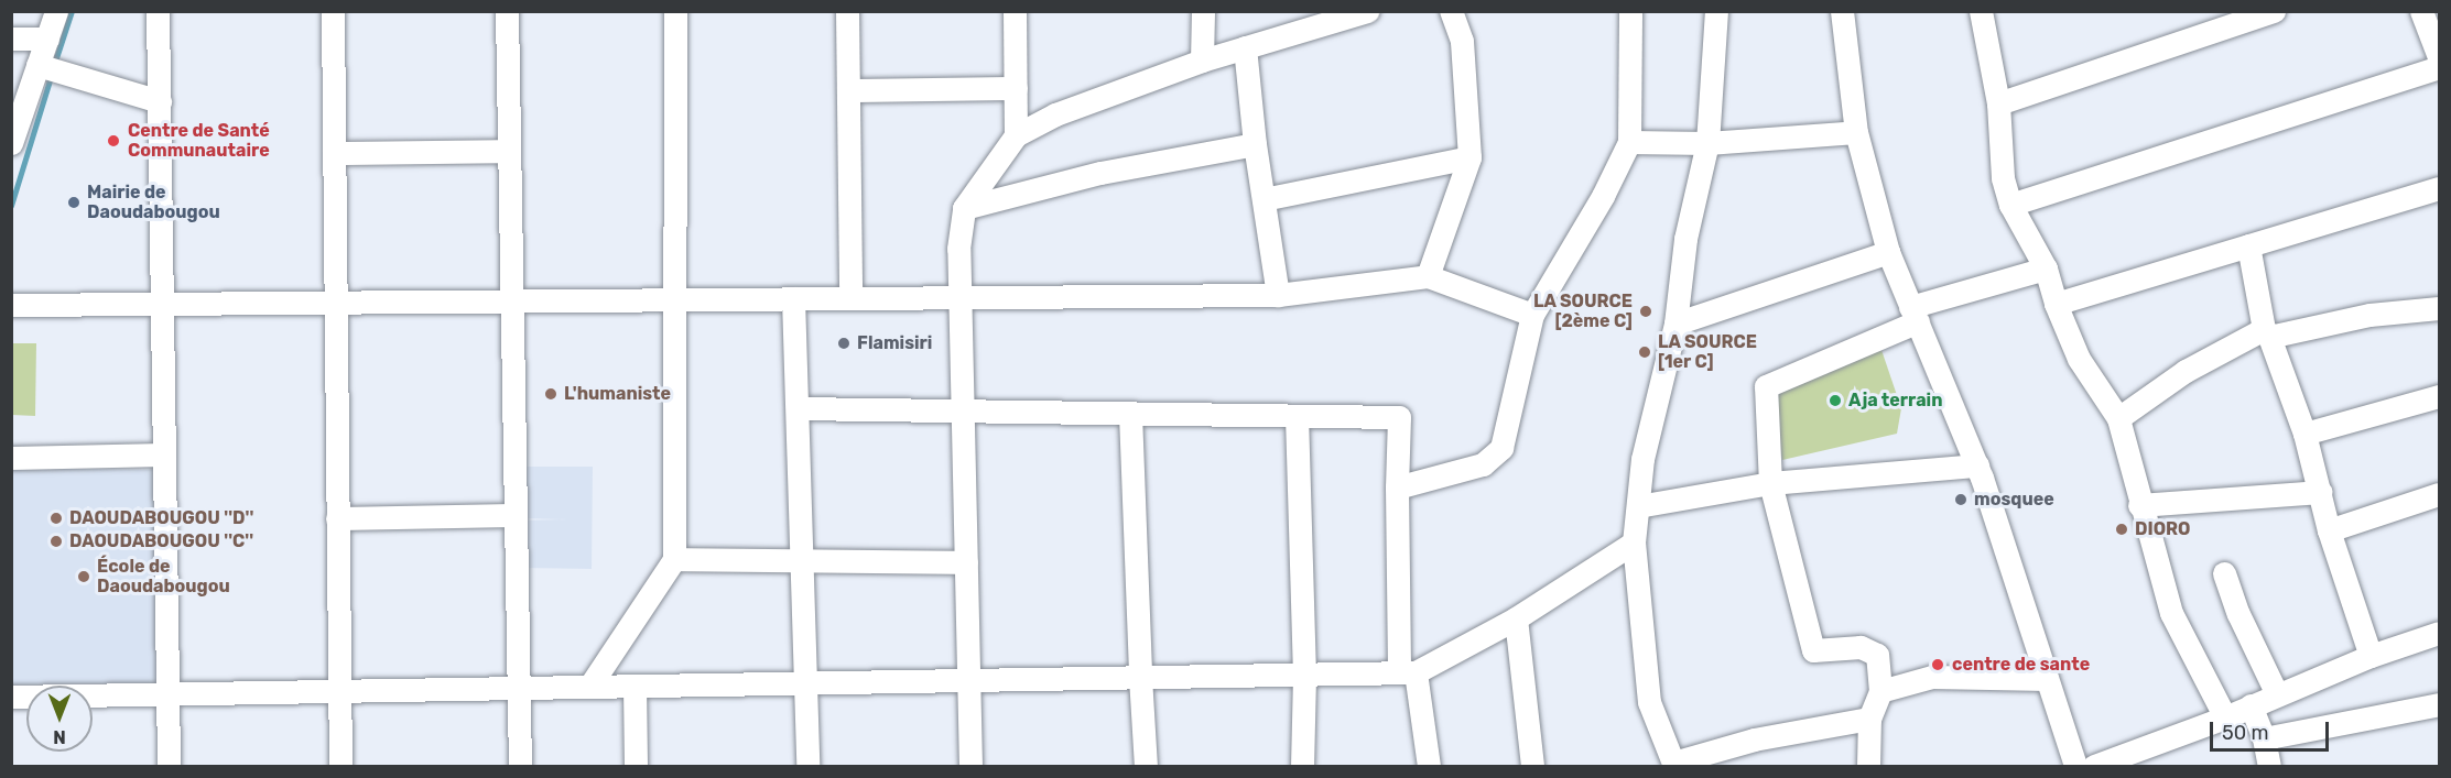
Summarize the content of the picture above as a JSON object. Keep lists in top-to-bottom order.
{
  "places": [
    "Centre de Santé Communautaire",
    "Mairie de Daoudabougou",
    "LA SOURCE [2ème C]",
    "Flamisiri",
    "LA SOURCE [1er C]",
    "L'humaniste",
    "Aja terrain",
    "mosquee",
    "DAOUDABOUGOU ''D''",
    "DIORO",
    "DAOUDABOUGOU ''C''",
    "École de Daoudabougou",
    "centre de sante"
  ],
  "scale_bar": "50 m",
  "north": "bottom"
}
